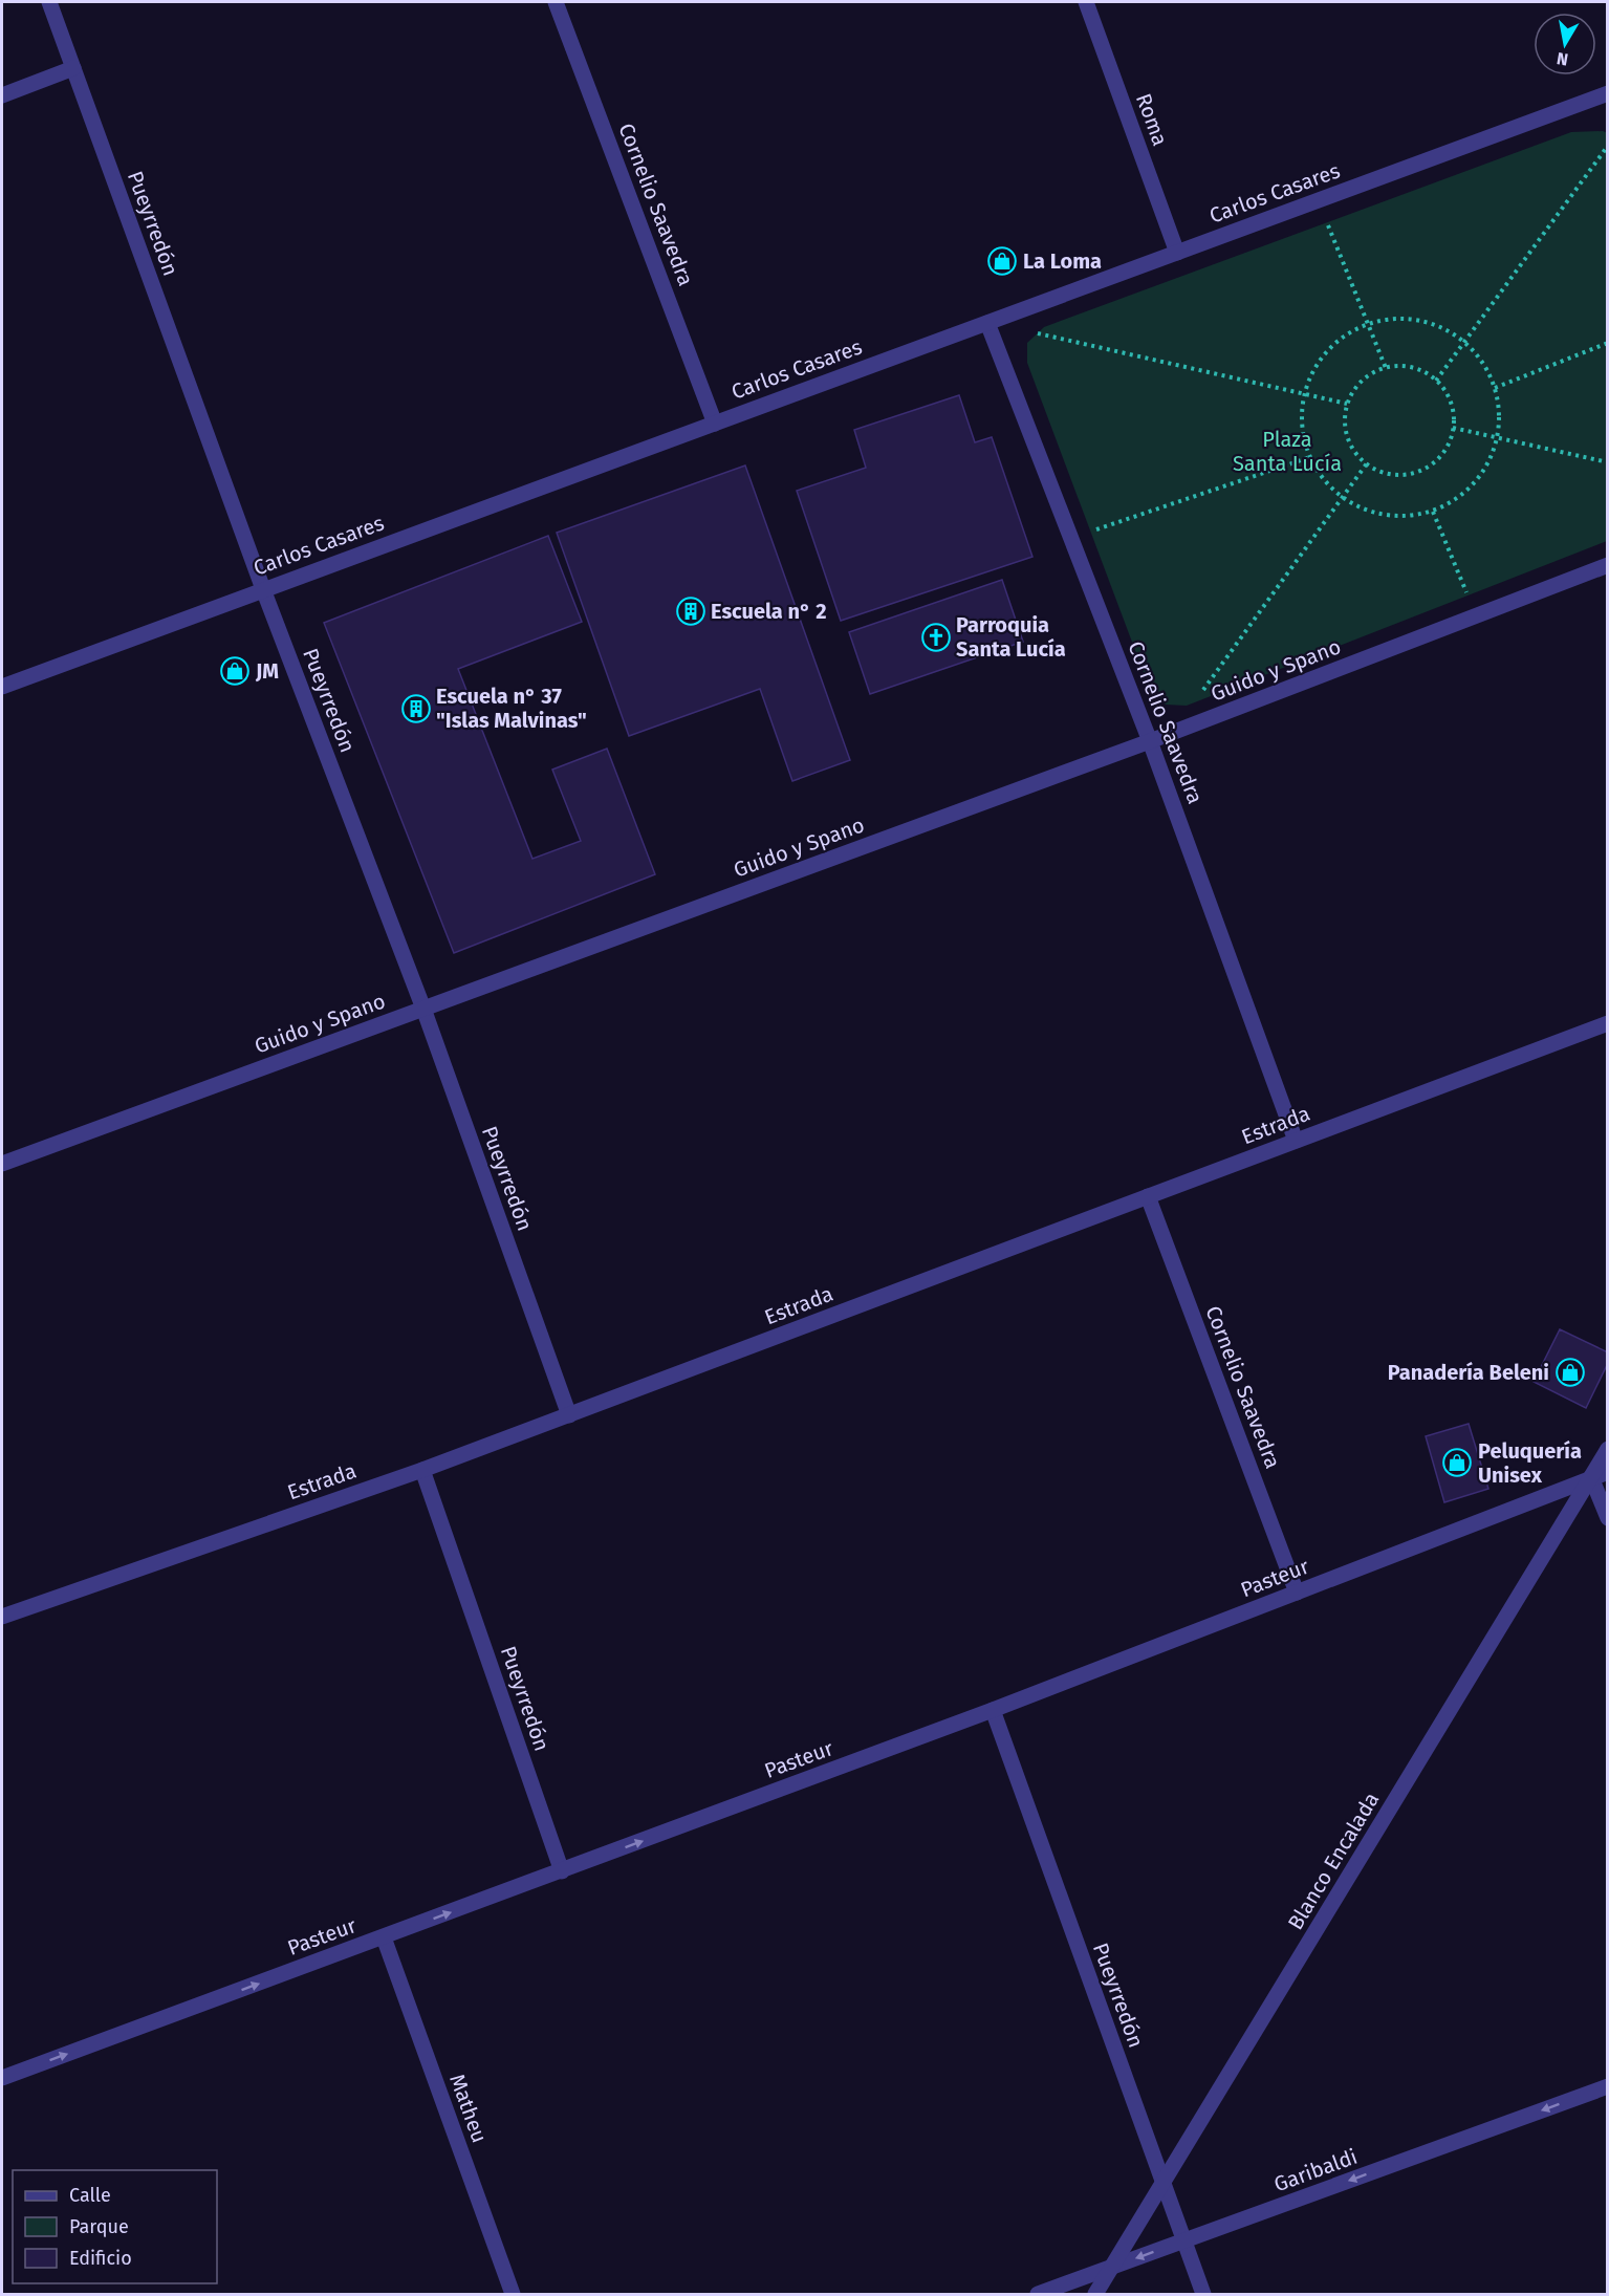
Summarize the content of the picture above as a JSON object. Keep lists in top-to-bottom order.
{
  "streets": {
    "street": [
      "Roma",
      "Carlos Casares",
      "Cornelio Saavedra",
      "Pueyrredón",
      "Guido y Spano",
      "Estrada",
      "Pasteur",
      "Blanco Encalada",
      "Matheu",
      "Garibaldi"
    ]
  },
  "crossings": [
    ["Roma", "Carlos Casares"],
    ["Carlos Casares", "Cornelio Saavedra"],
    ["Carlos Casares", "Pueyrredón"],
    ["Cornelio Saavedra", "Guido y Spano"],
    ["Cornelio Saavedra", "Estrada"],
    ["Cornelio Saavedra", "Pasteur"],
    ["Pueyrredón", "Guido y Spano"],
    ["Pueyrredón", "Estrada"],
    ["Pueyrredón", "Pasteur"],
    ["Pueyrredón", "Blanco Encalada"],
    ["Pueyrredón", "Garibaldi"],
    ["Pasteur", "Blanco Encalada"],
    ["Pasteur", "Matheu"],
    ["Blanco Encalada", "Garibaldi"]
  ],
  "one_way": ["Pasteur", "Garibaldi"],
  "parks": ["Plaza Santa Lucía"],
  "places": {
    "shop": [
      "La Loma",
      "JM",
      "Panadería Beleni",
      "Peluquería Unisex"
    ],
    "building": ["Escuela n° 2", "Escuela n° 37 \"Islas Malvinas\""],
    "church": ["Parroquia Santa Lucía"]
  },
  "legend": ["Calle", "Parque", "Edificio"],
  "north": "bottom"
}
